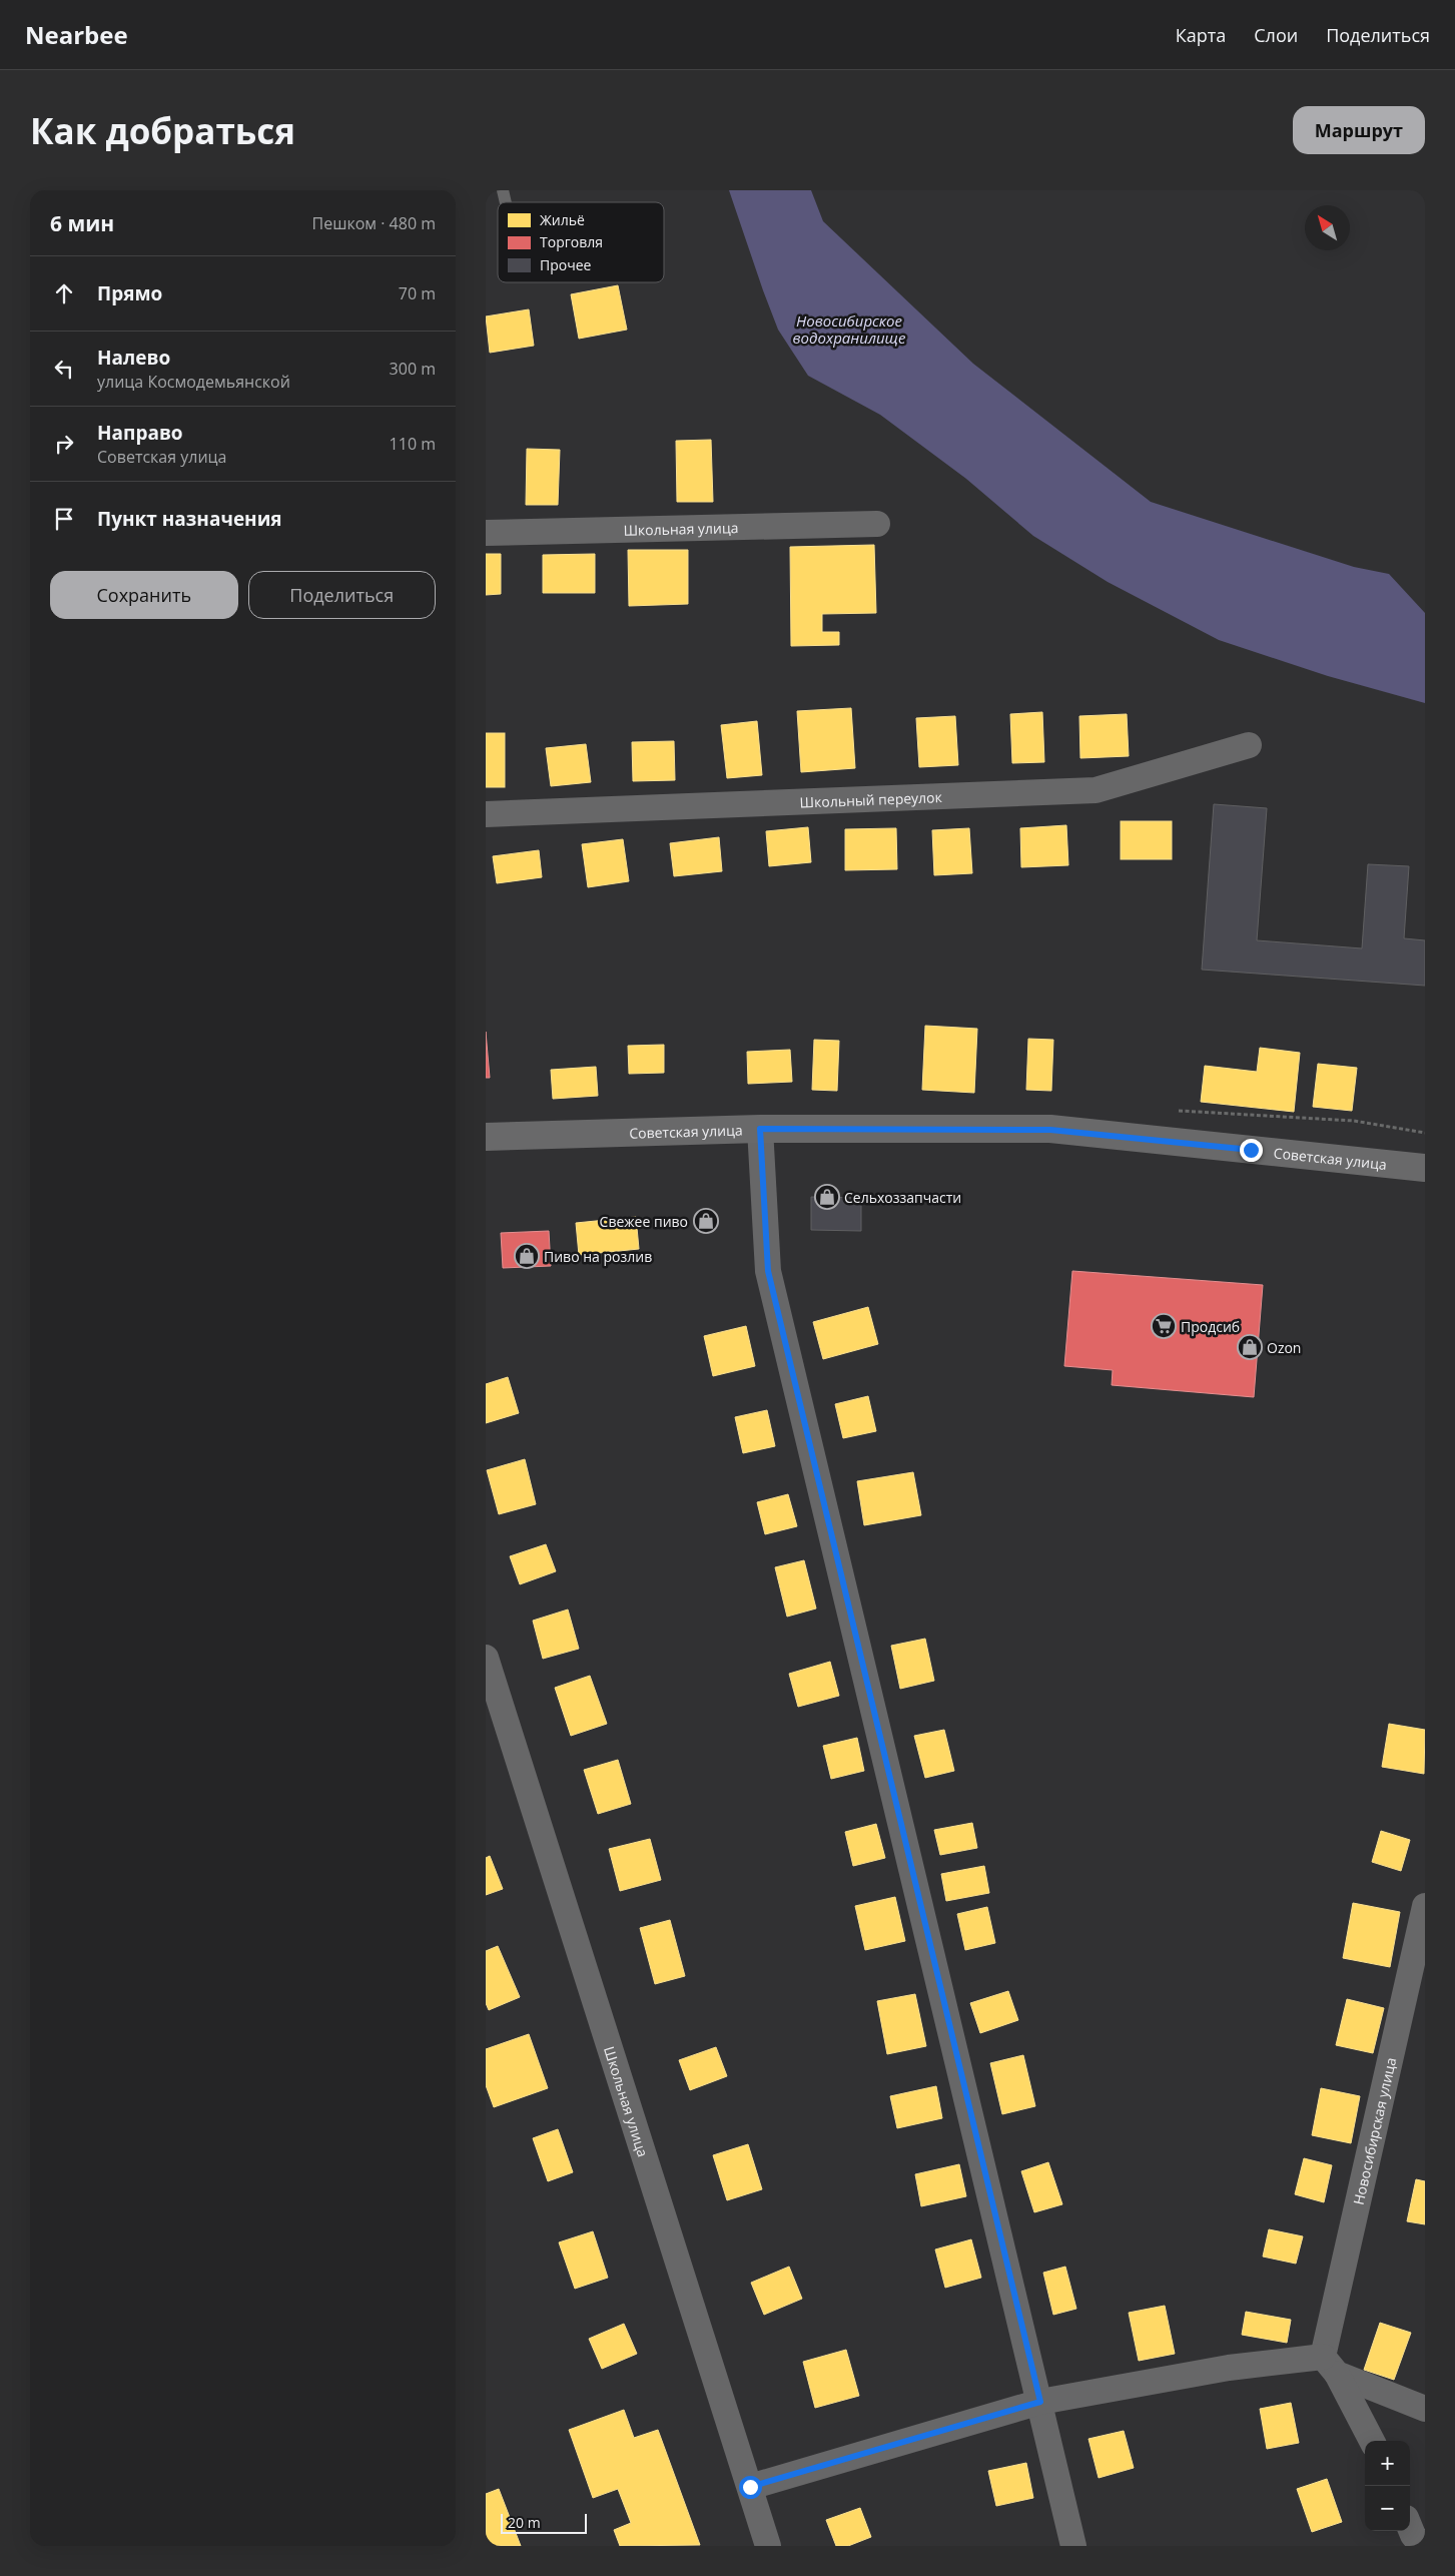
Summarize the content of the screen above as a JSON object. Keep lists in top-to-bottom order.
{
  "streets": {
    "main road": ["Советская улица"],
    "street": ["Школьная улица", "Школьный переулок", "Новосибирская улица"]
  },
  "water": ["Новосибирское водохранилище"],
  "places": {
    "shop": [
      "Сельхоззапчасти",
      "Свежее пиво",
      "Пиво на розлив",
      "Ozon"
    ],
    "supermarket": ["Продсиб"]
  },
  "legend": ["Жильё", "Торговля", "Прочее"],
  "scale_bar": "20 m",
  "north": "top left",
  "page": {
    "header": "Nearbee",
    "nav": ["Карта", "Слои", "Поделиться"],
    "buttons": [
      "Маршрут",
      ["Сохранить", "Поделиться"]
    ],
    "title": "Как добраться",
    "heading": ["6 мин", "Пешком · 480 m"],
    "list": [
      ["Прямо", "70 m"],
      ["Налево", "улица Космодемьянской", "300 m"],
      ["Направо", "Советская улица", "110 m"],
      "Пункт назначения"
    ],
    "map_buttons": ["+", "−"],
    "scale": "20 m"
  }
}
